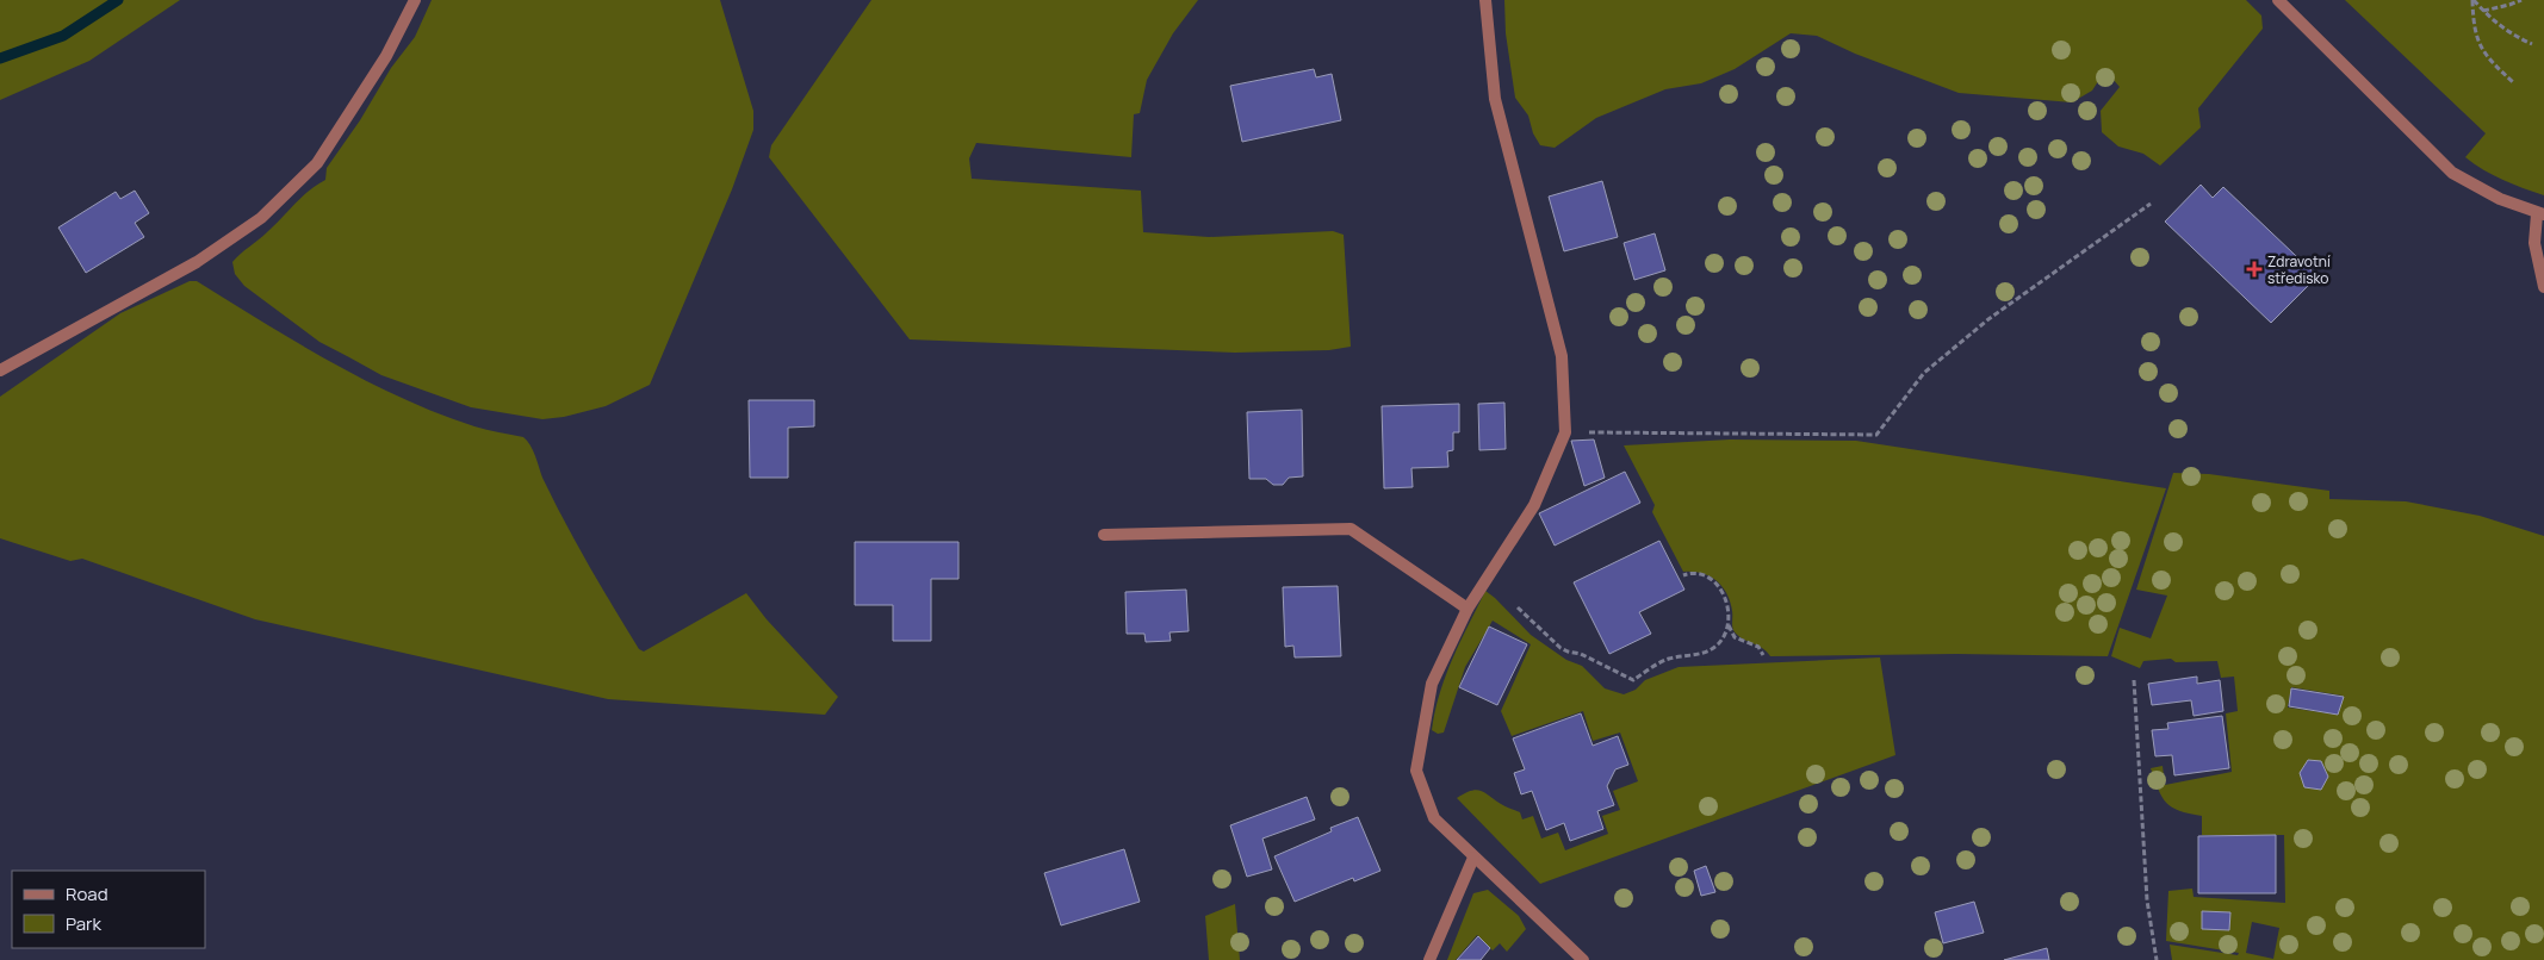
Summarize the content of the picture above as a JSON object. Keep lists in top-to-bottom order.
{
  "places": {
    "health": ["Zdravotní středisko"]
  },
  "legend": ["Road", "Park"]
}
